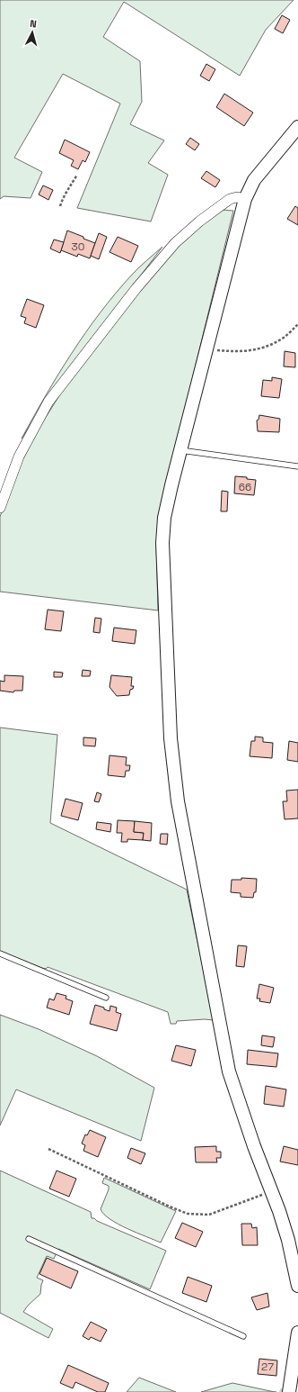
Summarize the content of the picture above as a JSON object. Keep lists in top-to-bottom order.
{
  "house_numbers": ["30", "66", "27"],
  "north": "top"
}
